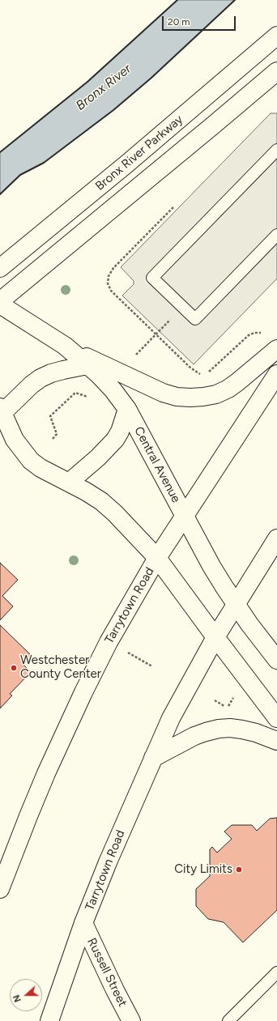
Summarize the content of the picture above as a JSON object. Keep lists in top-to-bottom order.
{
  "streets": {
    "main road": [
      "Bronx River Parkway",
      "Central Avenue",
      "Tarrytown Road",
      "Russell Street"
    ]
  },
  "crossings": [
    ["Central Avenue", "Tarrytown Road"],
    ["Tarrytown Road", "Russell Street"]
  ],
  "water": ["Bronx River"],
  "places": ["Westchester County Center", "City Limits"],
  "scale_bar": "20 m",
  "north": "left"
}
